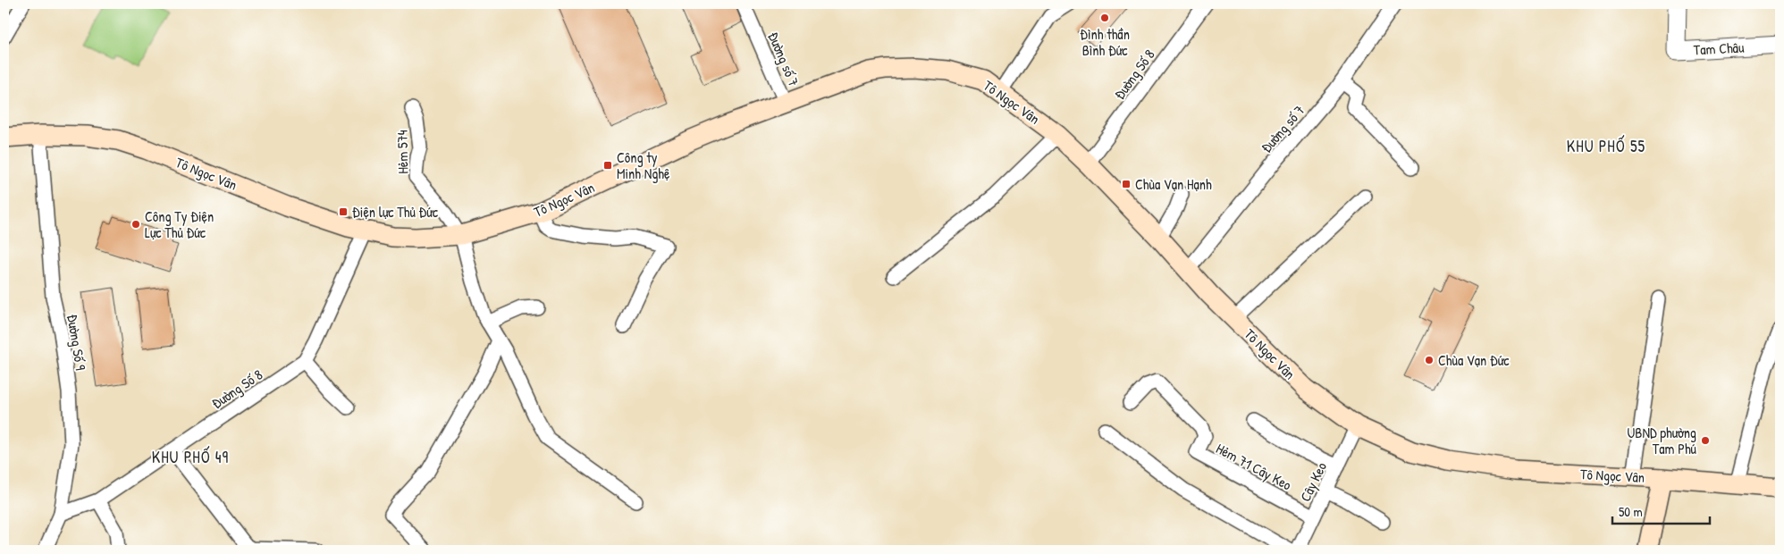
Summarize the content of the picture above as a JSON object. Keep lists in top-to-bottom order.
{
  "streets": {
    "main road": ["Tô Ngọc Vân"],
    "street": [
      "Tam Châu",
      "Đường số 7",
      "Đường Số 8",
      "Hẻm 574",
      "Đường Số 9",
      "Hẻm 71 Cây Keo",
      "Cây Keo"
    ]
  },
  "crossings": [
    ["Đường số 7", "Tô Ngọc Vân"],
    ["Đường Số 8", "Tô Ngọc Vân"],
    ["Đường Số 8", "Đường Số 9"],
    ["Tô Ngọc Vân", "Hẻm 574"],
    ["Tô Ngọc Vân", "Đường Số 9"],
    ["Tô Ngọc Vân", "Cây Keo"],
    ["Hẻm 71 Cây Keo", "Cây Keo"]
  ],
  "districts": ["KHU PHỐ 55", "KHU PHỐ 49"],
  "places": {
    "other": [
      "Đình thần Bình Đức",
      "Công Ty Điện Lực Thủ Đức",
      "Chùa Vạn Đức",
      "UBND phường Tam Phú"
    ],
    "transit": ["Công ty Minh Nghệ", "Chùa Vạn Hạnh", "Điện lực Thủ Đức"]
  },
  "scale_bar": "50 m"
}
